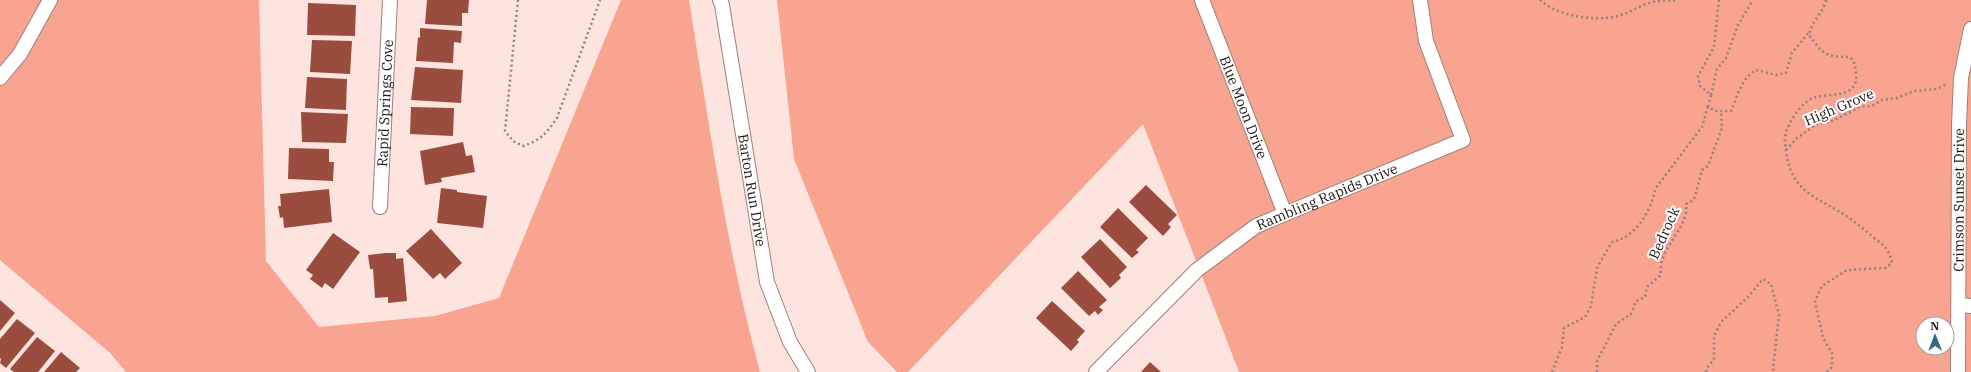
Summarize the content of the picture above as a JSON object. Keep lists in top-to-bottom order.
{
  "streets": {
    "street": [
      "Rapid Springs Cove",
      "Blue Moon Drive",
      "Barton Run Drive",
      "Rambling Rapids Drive",
      "Crimson Sunset Drive"
    ],
    "path": ["High Grove", "Bedrock"]
  },
  "crossings": [
    ["Blue Moon Drive", "Rambling Rapids Drive"]
  ],
  "north": "top"
}
